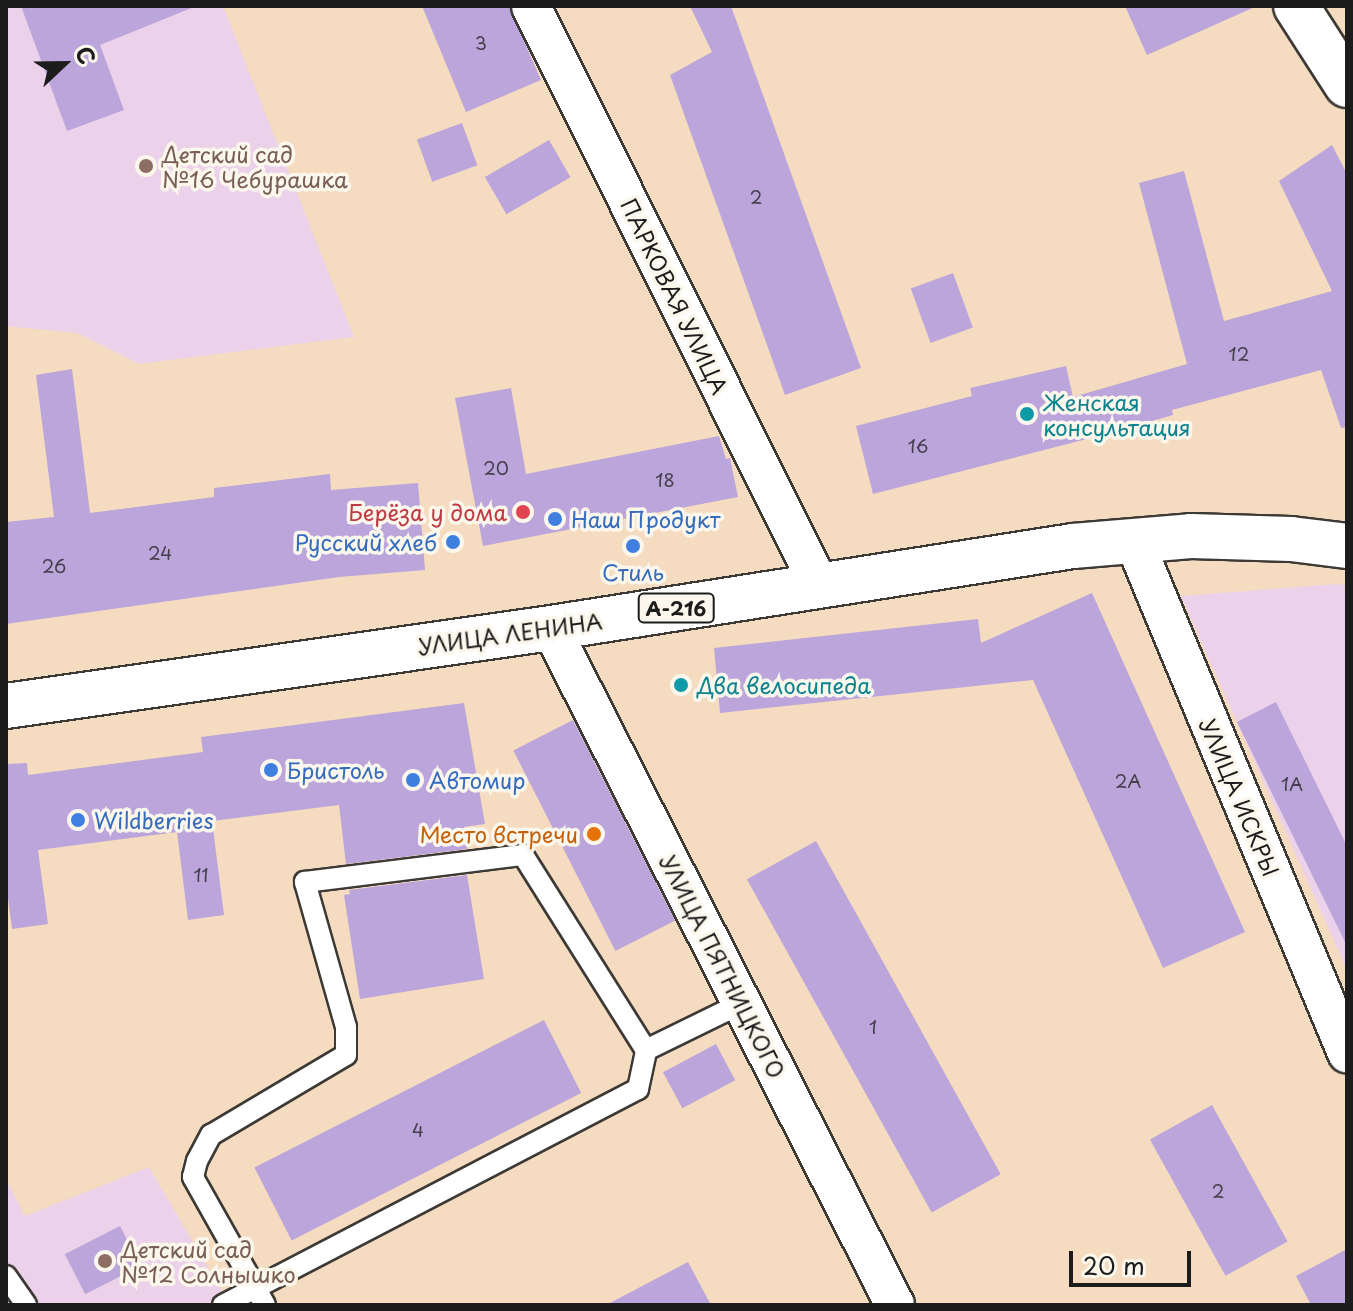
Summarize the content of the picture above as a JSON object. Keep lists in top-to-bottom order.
{
  "streets": {
    "main road": ["А-216", "УЛИЦА ЛЕНИНА"],
    "street": ["ПАРКОВАЯ УЛИЦА", "УЛИЦА ИСКРЫ", "УЛИЦА ПЯТНИЦКОГО"]
  },
  "crossings": [
    ["ПАРКОВАЯ УЛИЦА", "УЛИЦА ЛЕНИНА"],
    ["УЛИЦА ЛЕНИНА", "УЛИЦА ИСКРЫ"],
    ["УЛИЦА ЛЕНИНА", "УЛИЦА ПЯТНИЦКОГО"]
  ],
  "places": [
    "Детский сад №16 Чебурашка",
    "Женская консультация",
    "Берёза у дома",
    "Наш Продукт",
    "Русский хлеб",
    "Стиль",
    "Два велосипеда",
    "Бристоль",
    "Автомир",
    "Wildberries",
    "Место встречи",
    "Детский сад №12 Солнышко"
  ],
  "house_numbers": [
    "3",
    "2",
    "12",
    "16",
    "20",
    "18",
    "24",
    "26",
    "2А",
    "1А",
    "11",
    "1",
    "4",
    "2"
  ],
  "scale_bar": "20 m",
  "north": "right"
}
